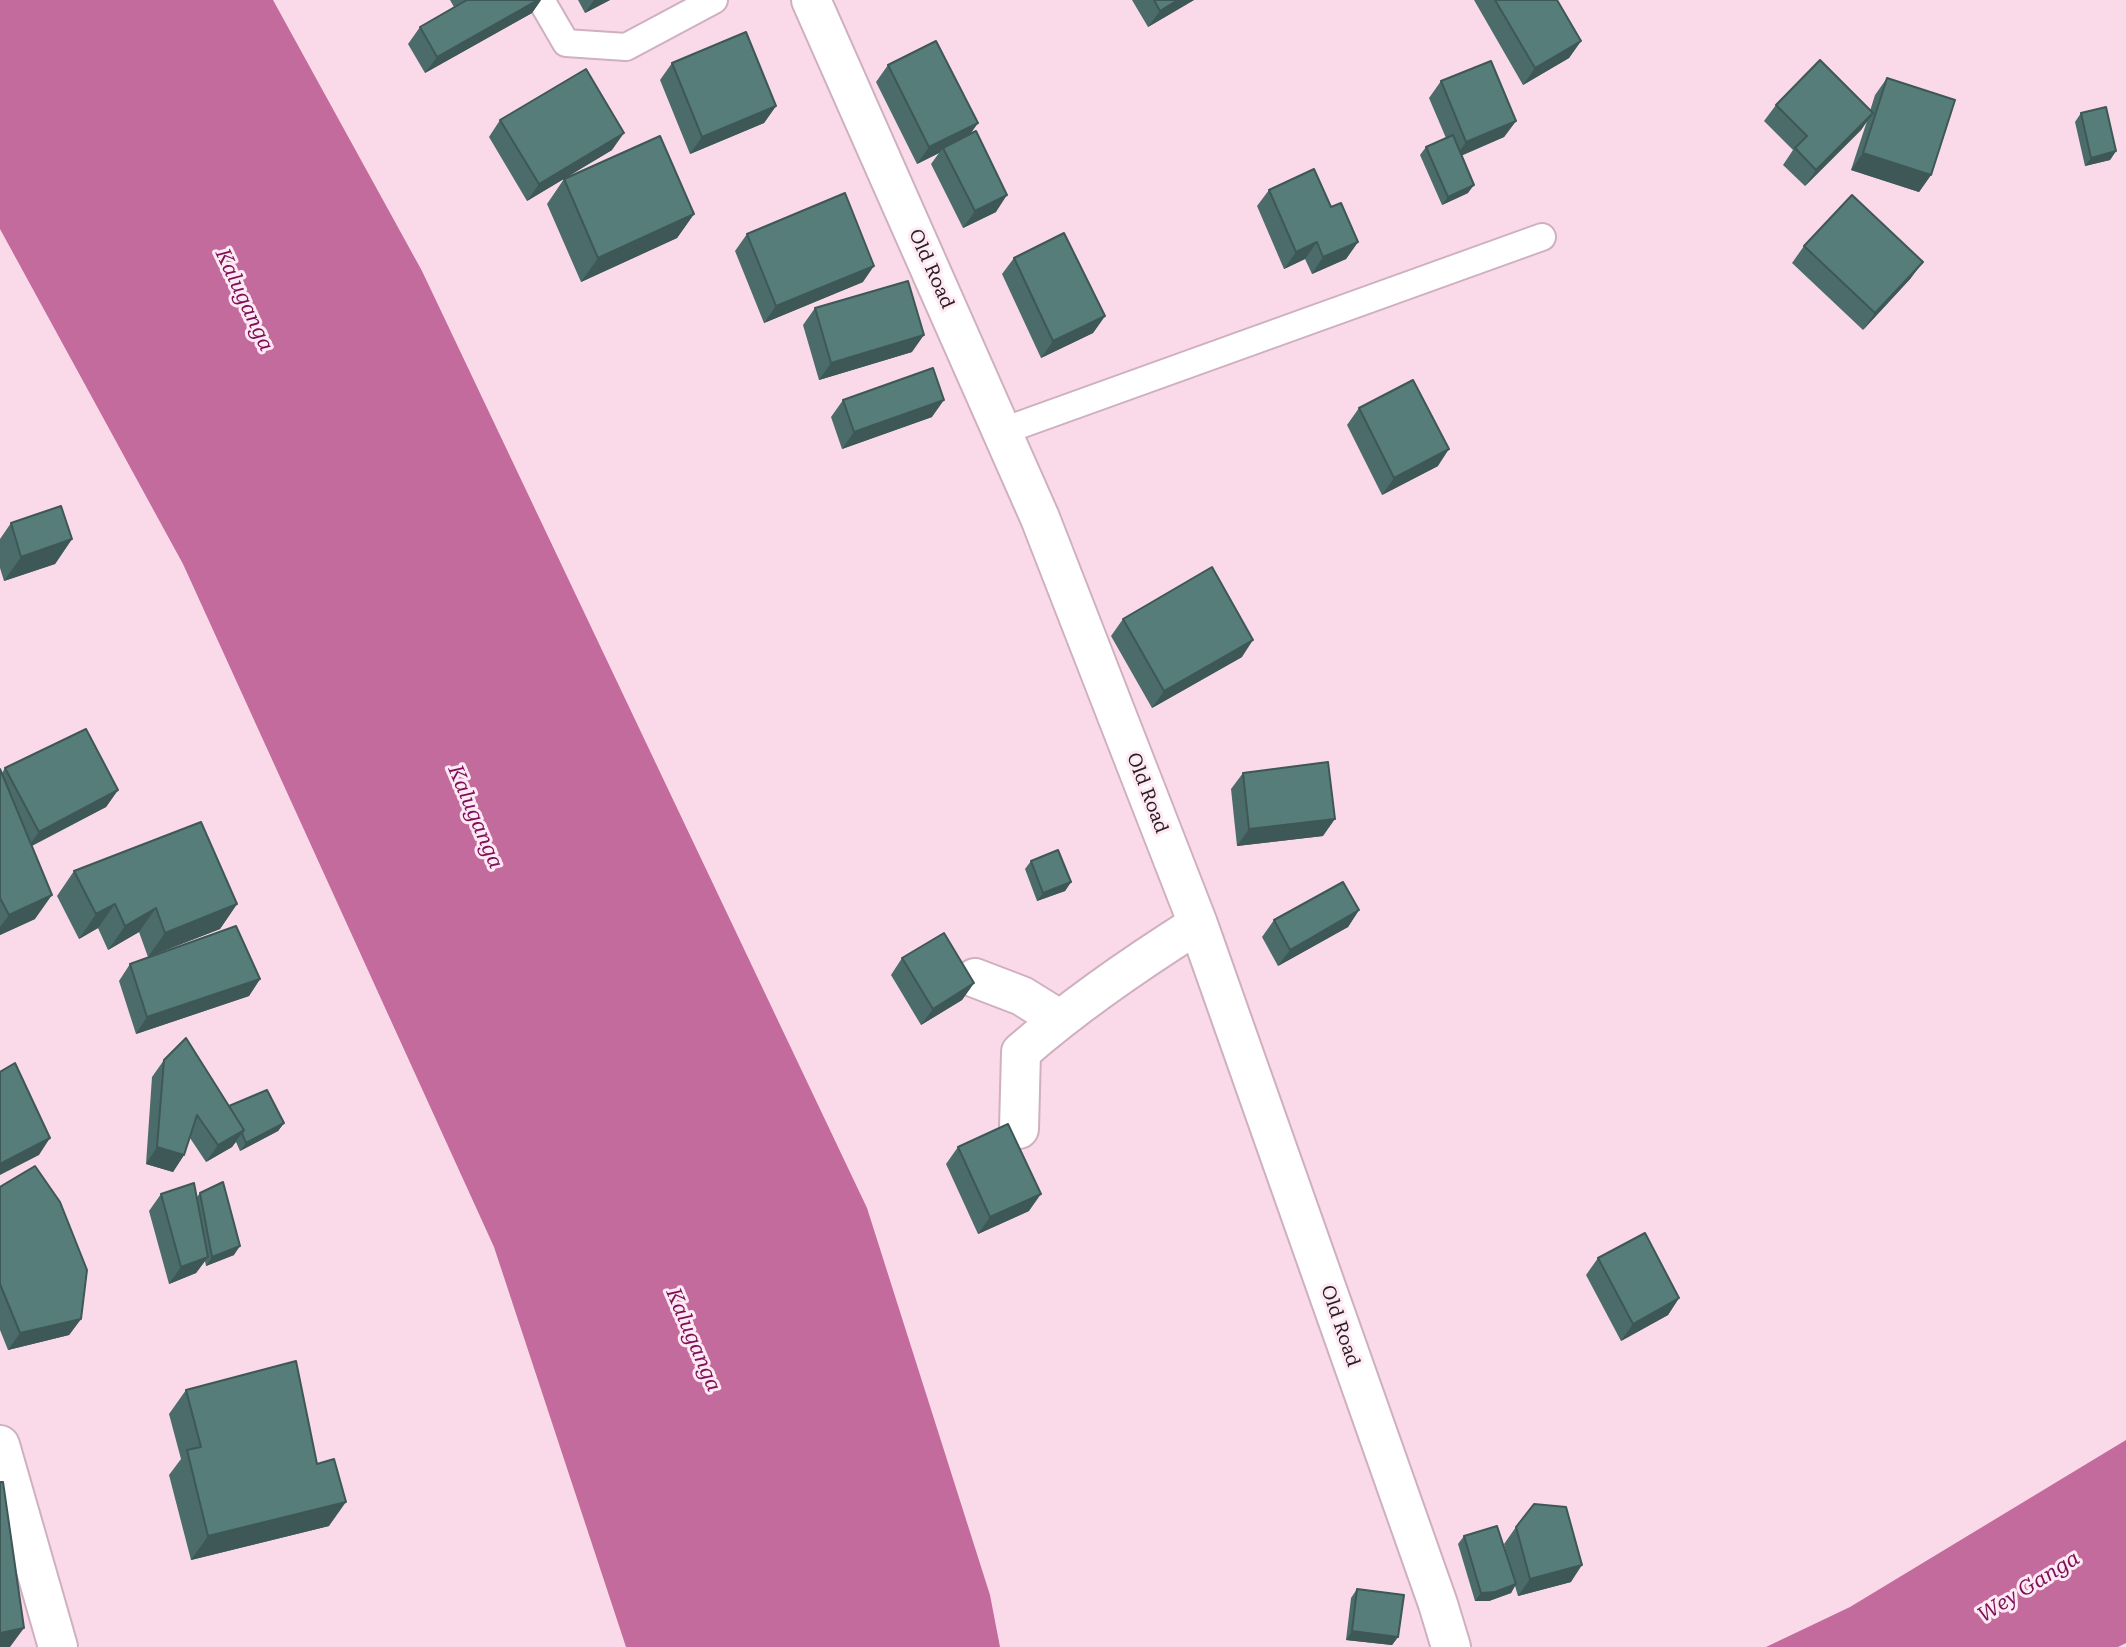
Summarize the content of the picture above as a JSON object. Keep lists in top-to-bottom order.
{
  "streets": {
    "street": ["Old Road"]
  },
  "water": ["Kaluganga", "Wey Ganga"]
}
